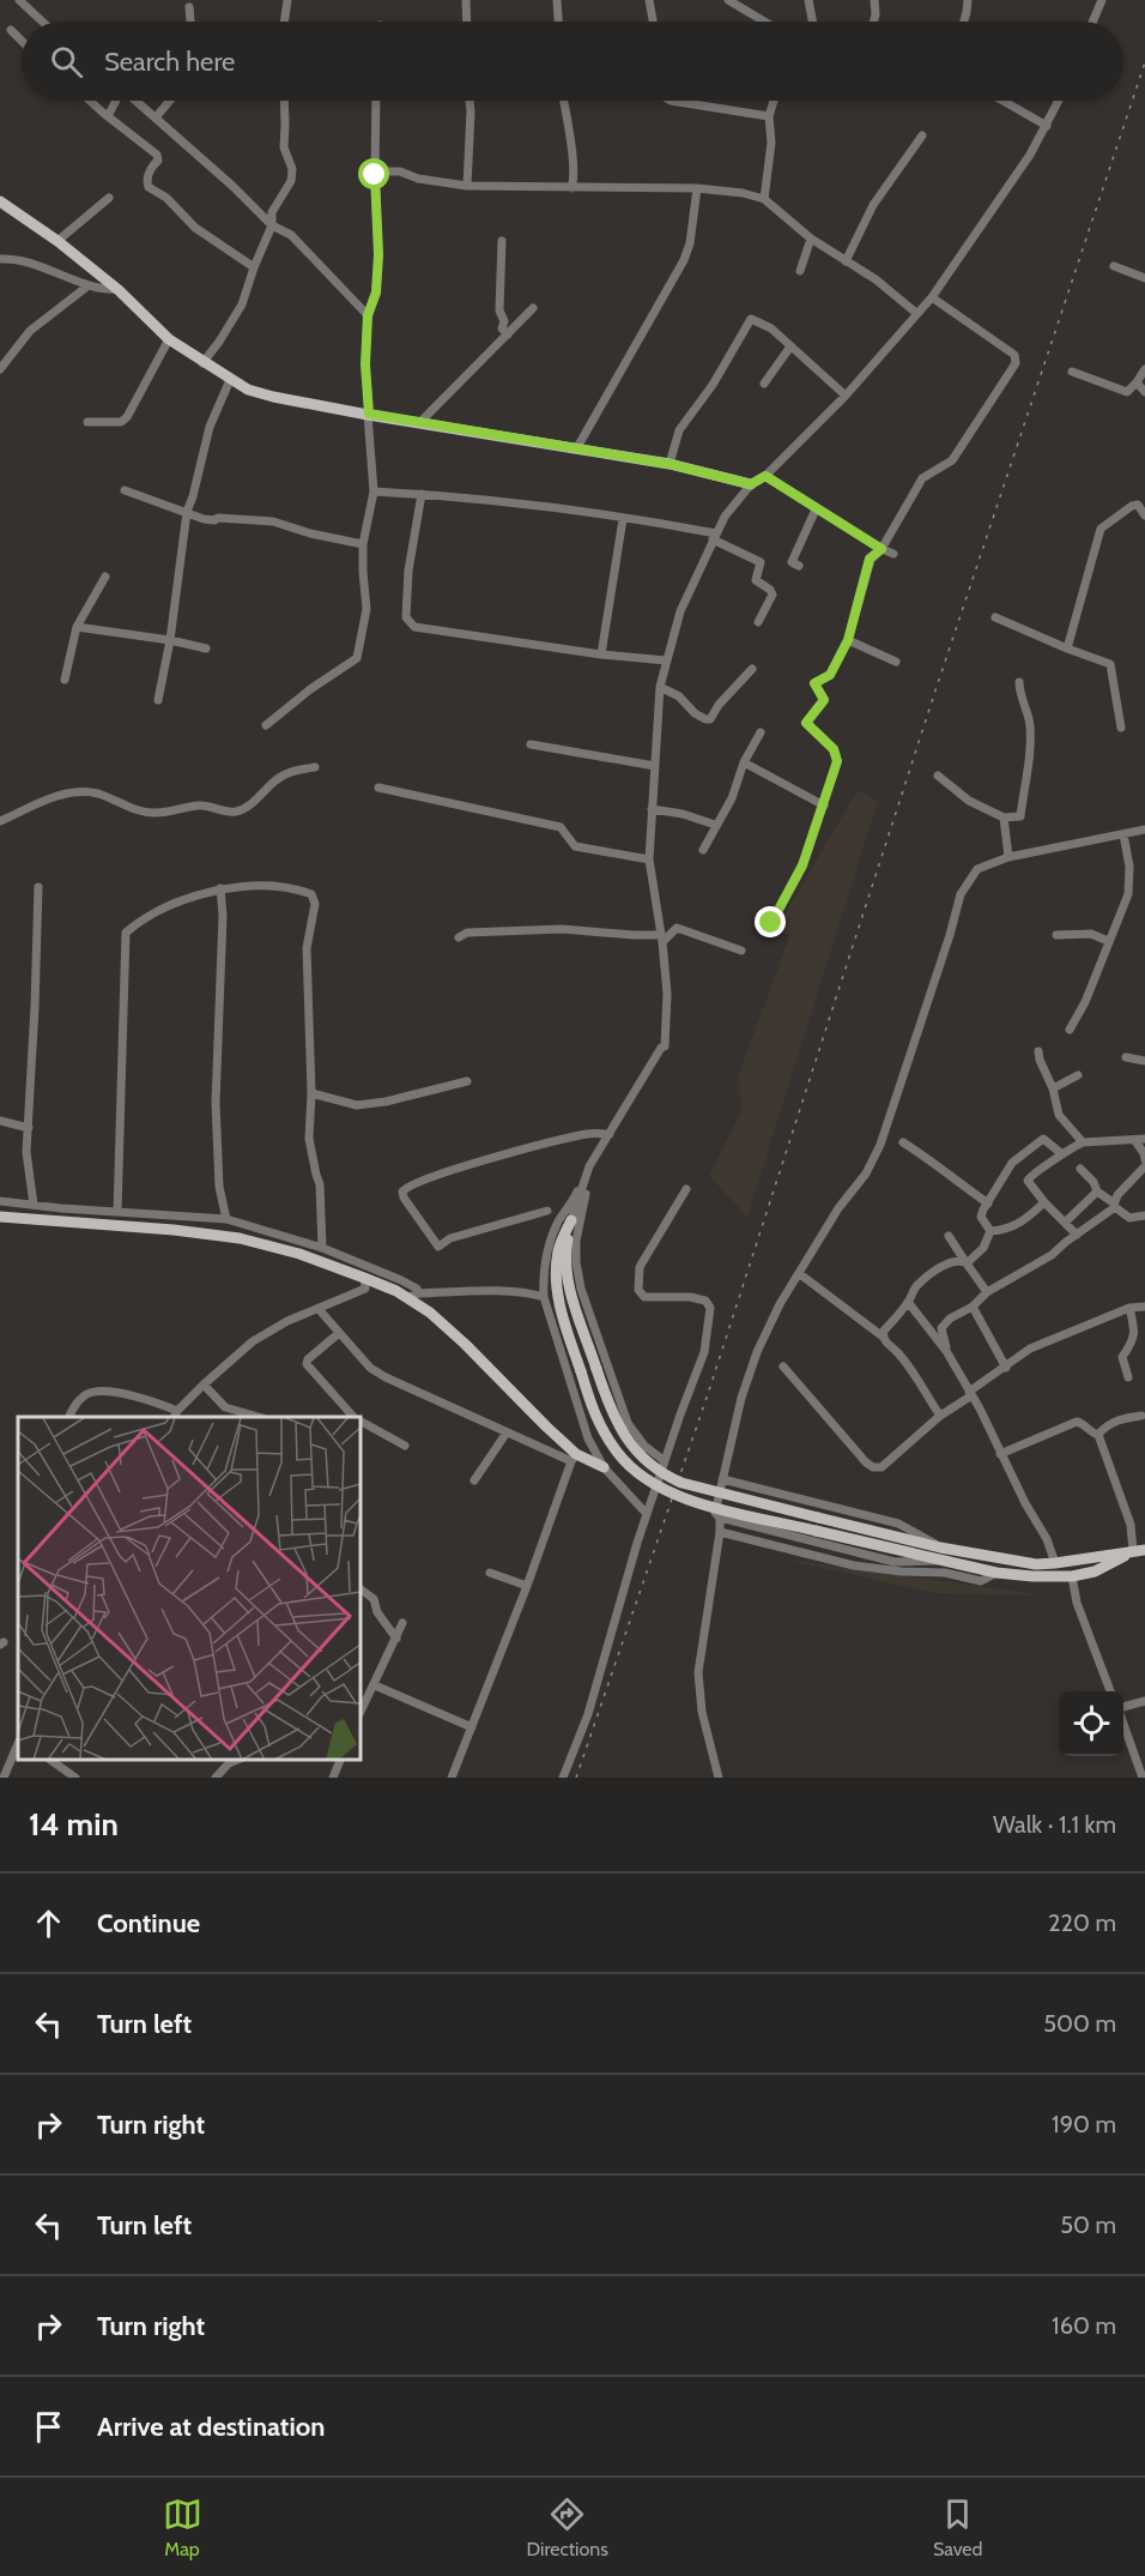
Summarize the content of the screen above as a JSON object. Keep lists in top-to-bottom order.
{
  "page": {
    "search": "Search here",
    "heading": ["14 min", "Walk · 1.1 km"],
    "list": [
      ["Continue", "220 m"],
      ["Turn left", "500 m"],
      ["Turn right", "190 m"],
      ["Turn left", "50 m"],
      ["Turn right", "160 m"],
      "Arrive at destination"
    ],
    "nav": ["Map", "Directions", "Saved"]
  }
}
